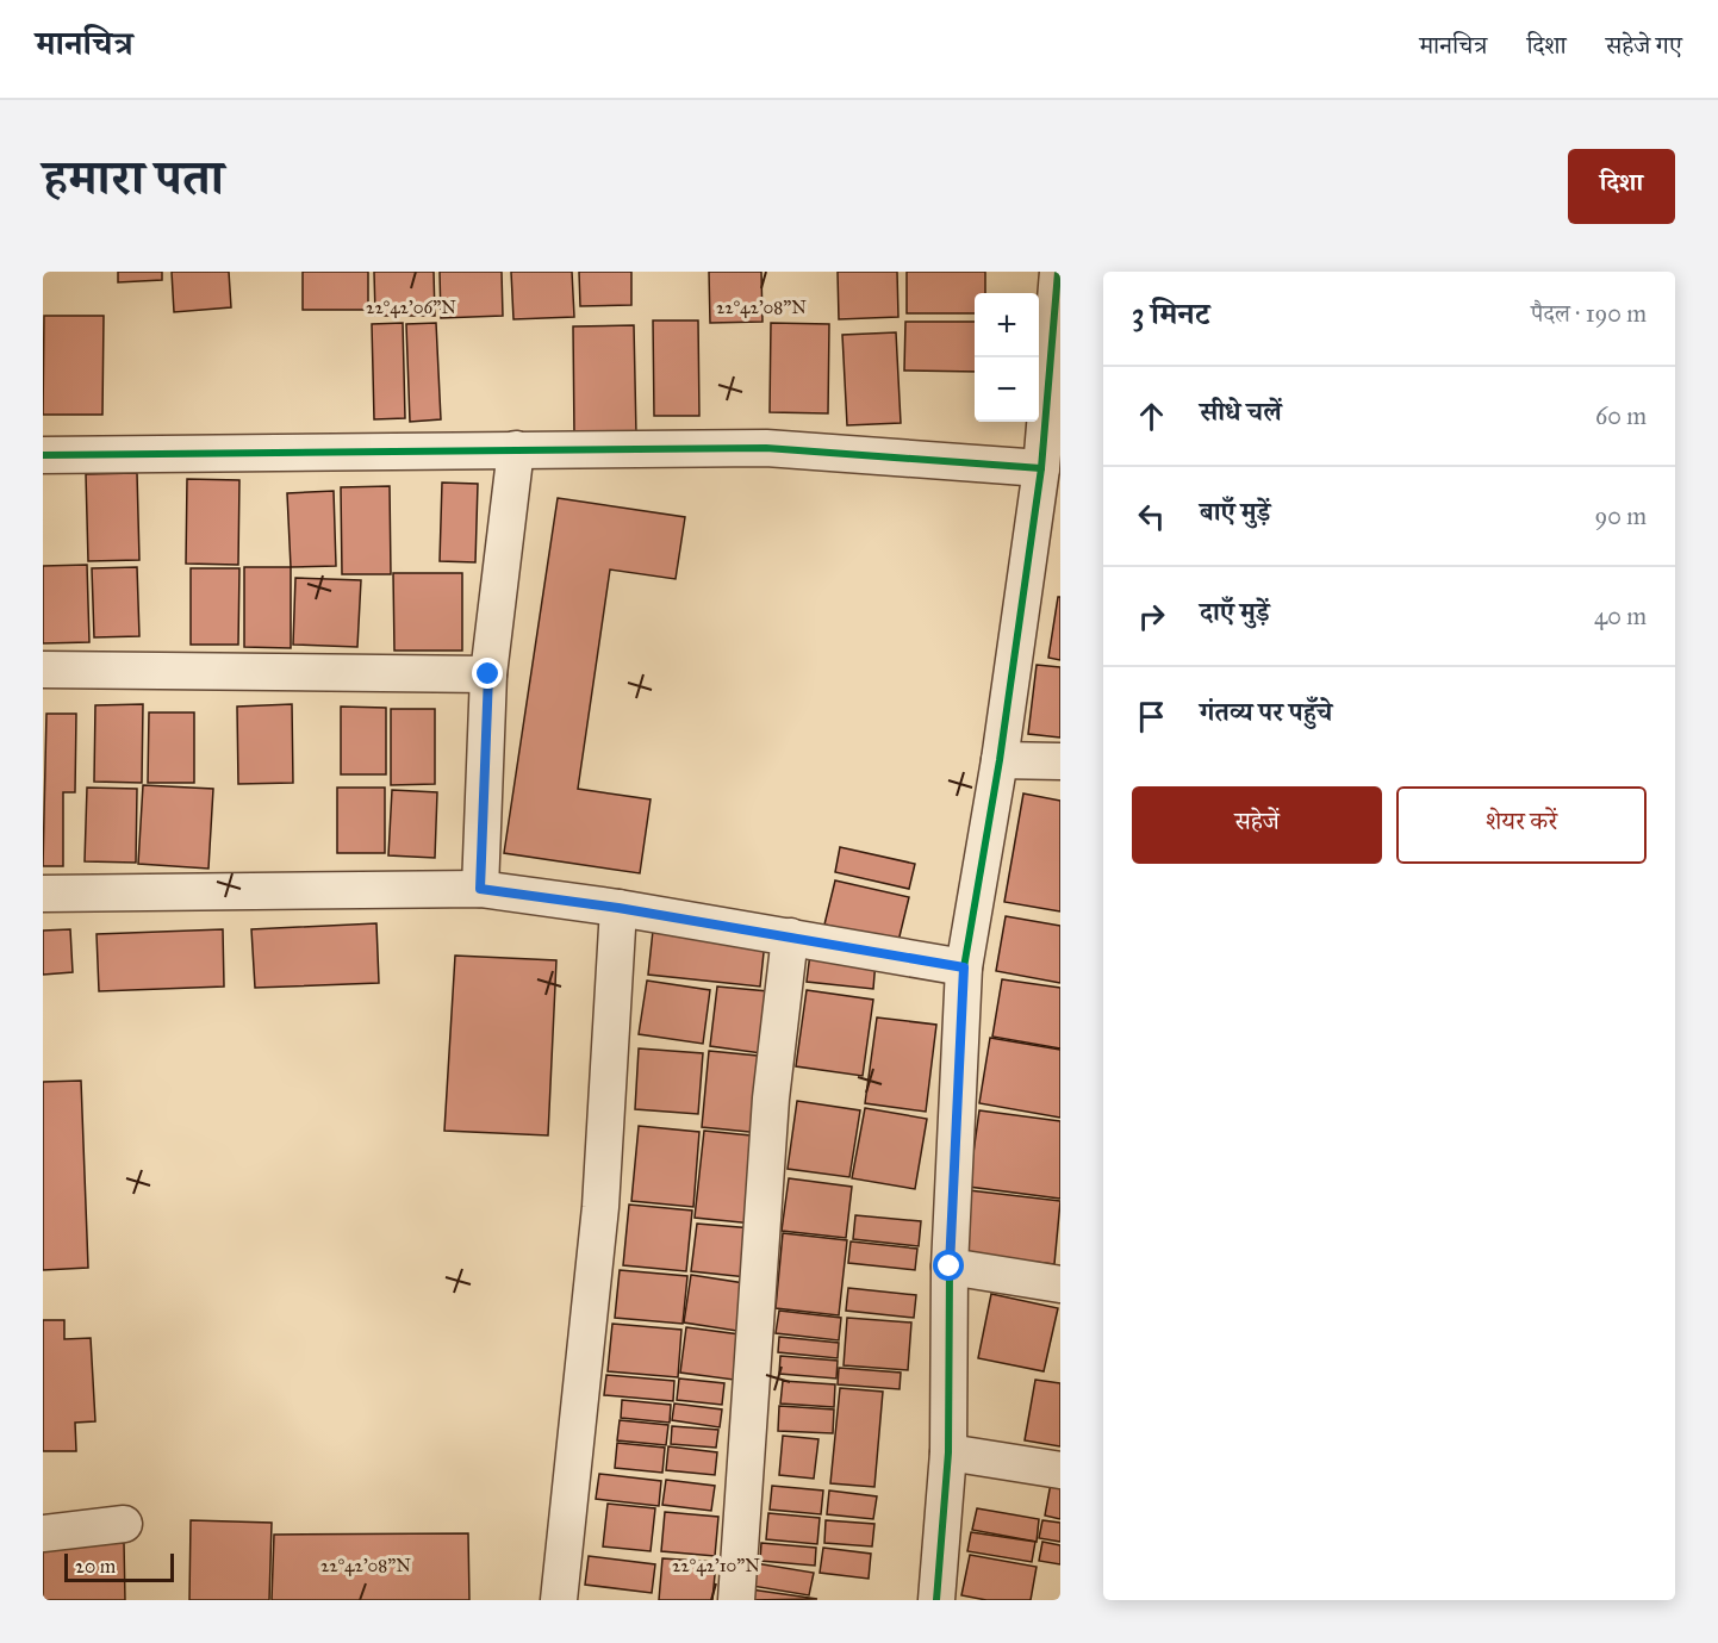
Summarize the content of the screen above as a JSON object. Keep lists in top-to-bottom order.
{
  "scale_bar": "20 m",
  "page": {
    "header": "मानचित्र",
    "nav": ["मानचित्र", "दिशा", "सहेजे गए"],
    "title": "हमारा पता",
    "buttons": [
      "दिशा",
      ["सहेजें", "शेयर करें"]
    ],
    "heading": ["3 मिनट", "पैदल · 190 m"],
    "map_buttons": ["+", "−"],
    "list": [
      ["सीधे चलें", "60 m"],
      ["बाएँ मुड़ें", "90 m"],
      ["दाएँ मुड़ें", "40 m"],
      "गंतव्य पर पहुँचे"
    ],
    "scale": "20 m"
  },
  "coordinates": ["22°42'06\"N", "22°42'08\"N", "22°42'10\"N"]
}
